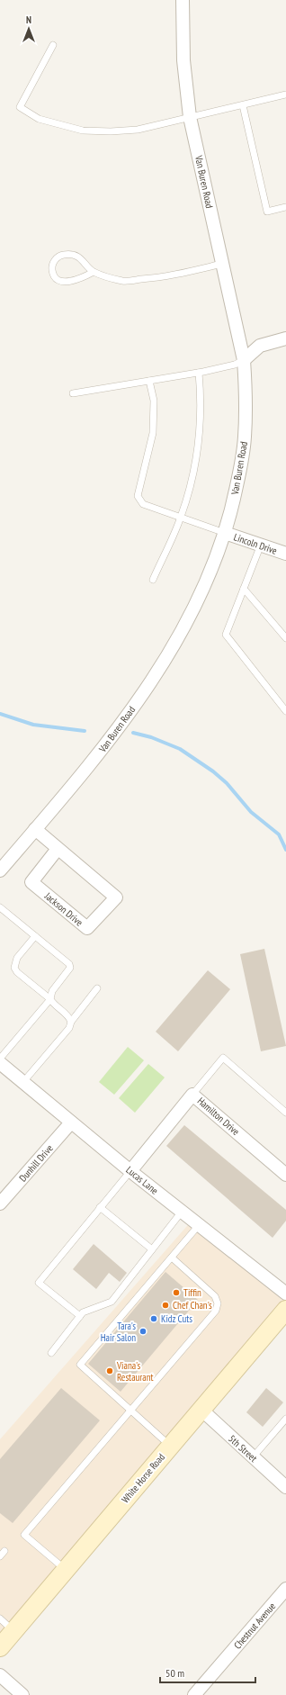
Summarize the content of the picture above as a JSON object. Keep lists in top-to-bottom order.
{
  "streets": {
    "main road": ["White Horse Road"],
    "street": [
      "Van Buren Road",
      "Lincoln Drive",
      "Jackson Drive",
      "Hamilton Drive",
      "Dunhill Drive",
      "Lucas Lane",
      "5th Street",
      "Chestnut Avenue"
    ]
  },
  "crossings": [
    ["Van Buren Road", "Lincoln Drive"],
    ["Van Buren Road", "Jackson Drive"],
    ["Hamilton Drive", "Lucas Lane"],
    ["Dunhill Drive", "Lucas Lane"],
    ["5th Street", "White Horse Road"]
  ],
  "places": [
    "Tiffin",
    "Chef Chan's",
    "Kidz Cuts",
    "Tara's Hair Salon",
    "Viana's Restaurant"
  ],
  "scale_bar": "50 m",
  "north": "top"
}
